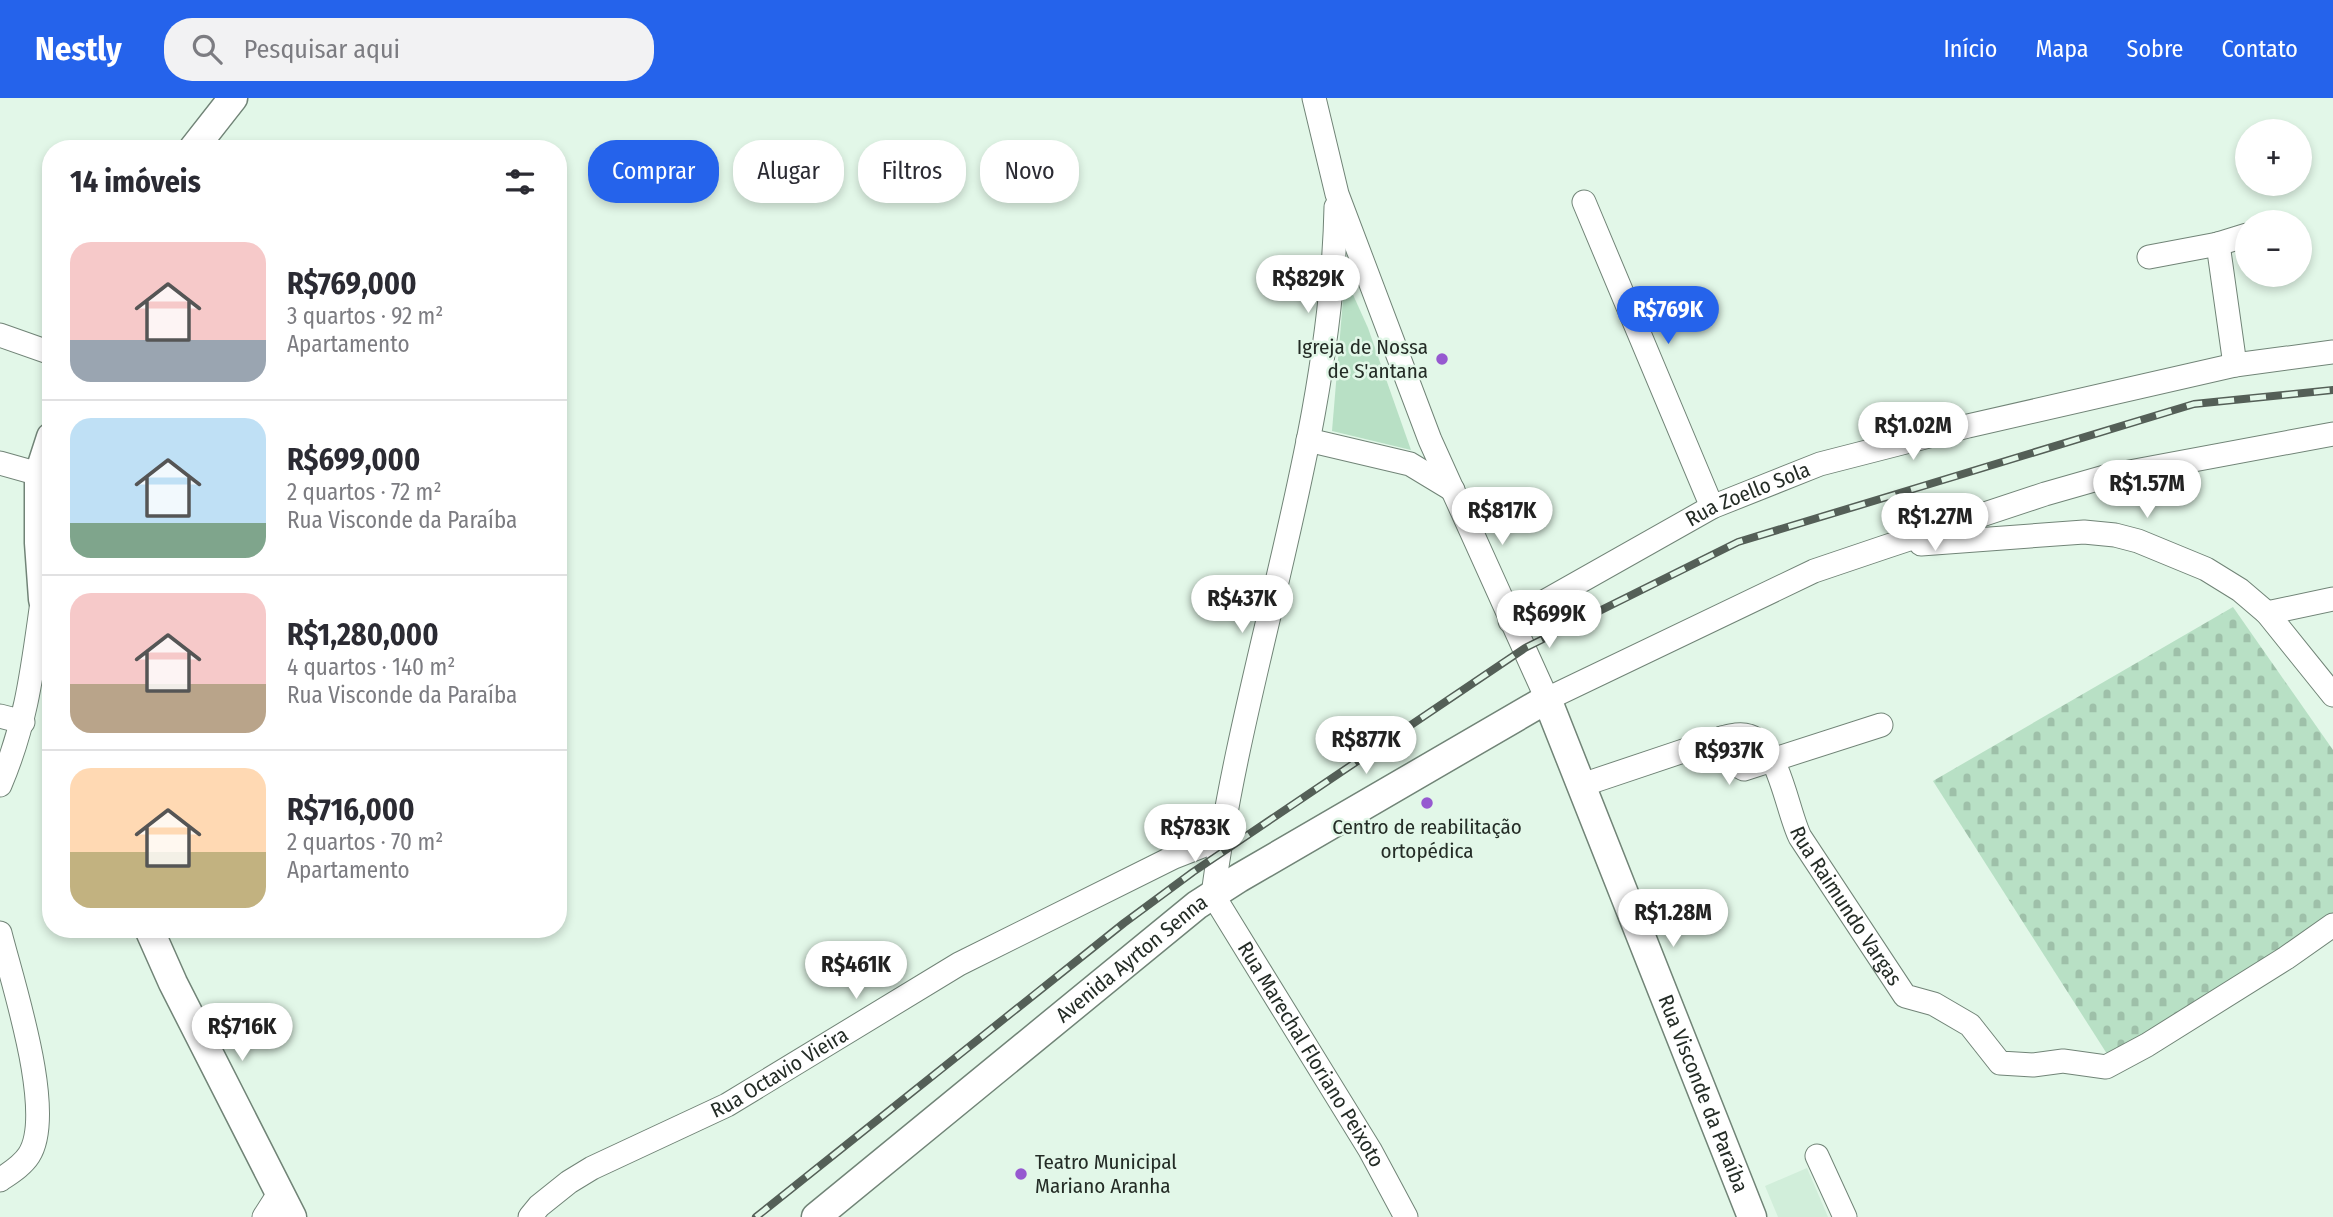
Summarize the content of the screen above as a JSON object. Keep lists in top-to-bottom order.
{
  "streets": {
    "main road": ["Avenida Ayrton Senna", "Rua Visconde da Paraíba"],
    "street": [
      "Rua Zoello Sola",
      "Rua Raimundo Vargas",
      "Rua Marechal Floriano Peixoto",
      "Rua Octavio Vieira"
    ]
  },
  "crossings": [
    ["Rua Zoello Sola", "Rua Visconde da Paraíba"],
    ["Avenida Ayrton Senna", "Rua Marechal Floriano Peixoto"],
    ["Avenida Ayrton Senna", "Rua Visconde da Paraíba"]
  ],
  "places": ["Igreja de Nossa de S'antana", "Centro de reabilitação ortopédica", "Teatro Municipal Mariano Aranha"],
  "page": {
    "header": "Nestly",
    "search": "Pesquisar aqui",
    "nav": [
      "Início",
      "Mapa",
      "Sobre",
      "Contato"
    ],
    "map_buttons": ["+", "−"],
    "chip": [
      "Comprar",
      "Alugar",
      "Filtros",
      "Novo"
    ],
    "heading": "14 imóveis",
    "list": [
      {
        "name": "R$769,000",
        "note": "3 quartos · 92 m² · Apartamento"
      },
      {
        "name": "R$699,000",
        "note": "2 quartos · 72 m² · Rua Visconde da Paraíba"
      },
      {
        "name": "R$1,280,000",
        "note": "4 quartos · 140 m² · Rua Visconde da Paraíba"
      },
      {
        "name": "R$716,000",
        "note": "2 quartos · 70 m² · Apartamento"
      }
    ],
    "price": [
      "R$829K",
      "R$769K",
      "R$1.02M",
      "R$1.57M",
      "R$817K",
      "R$1.27M",
      "R$437K",
      "R$699K",
      "R$877K",
      "R$937K",
      "R$783K",
      "R$1.28M",
      "R$461K",
      "R$716K"
    ]
  }
}
